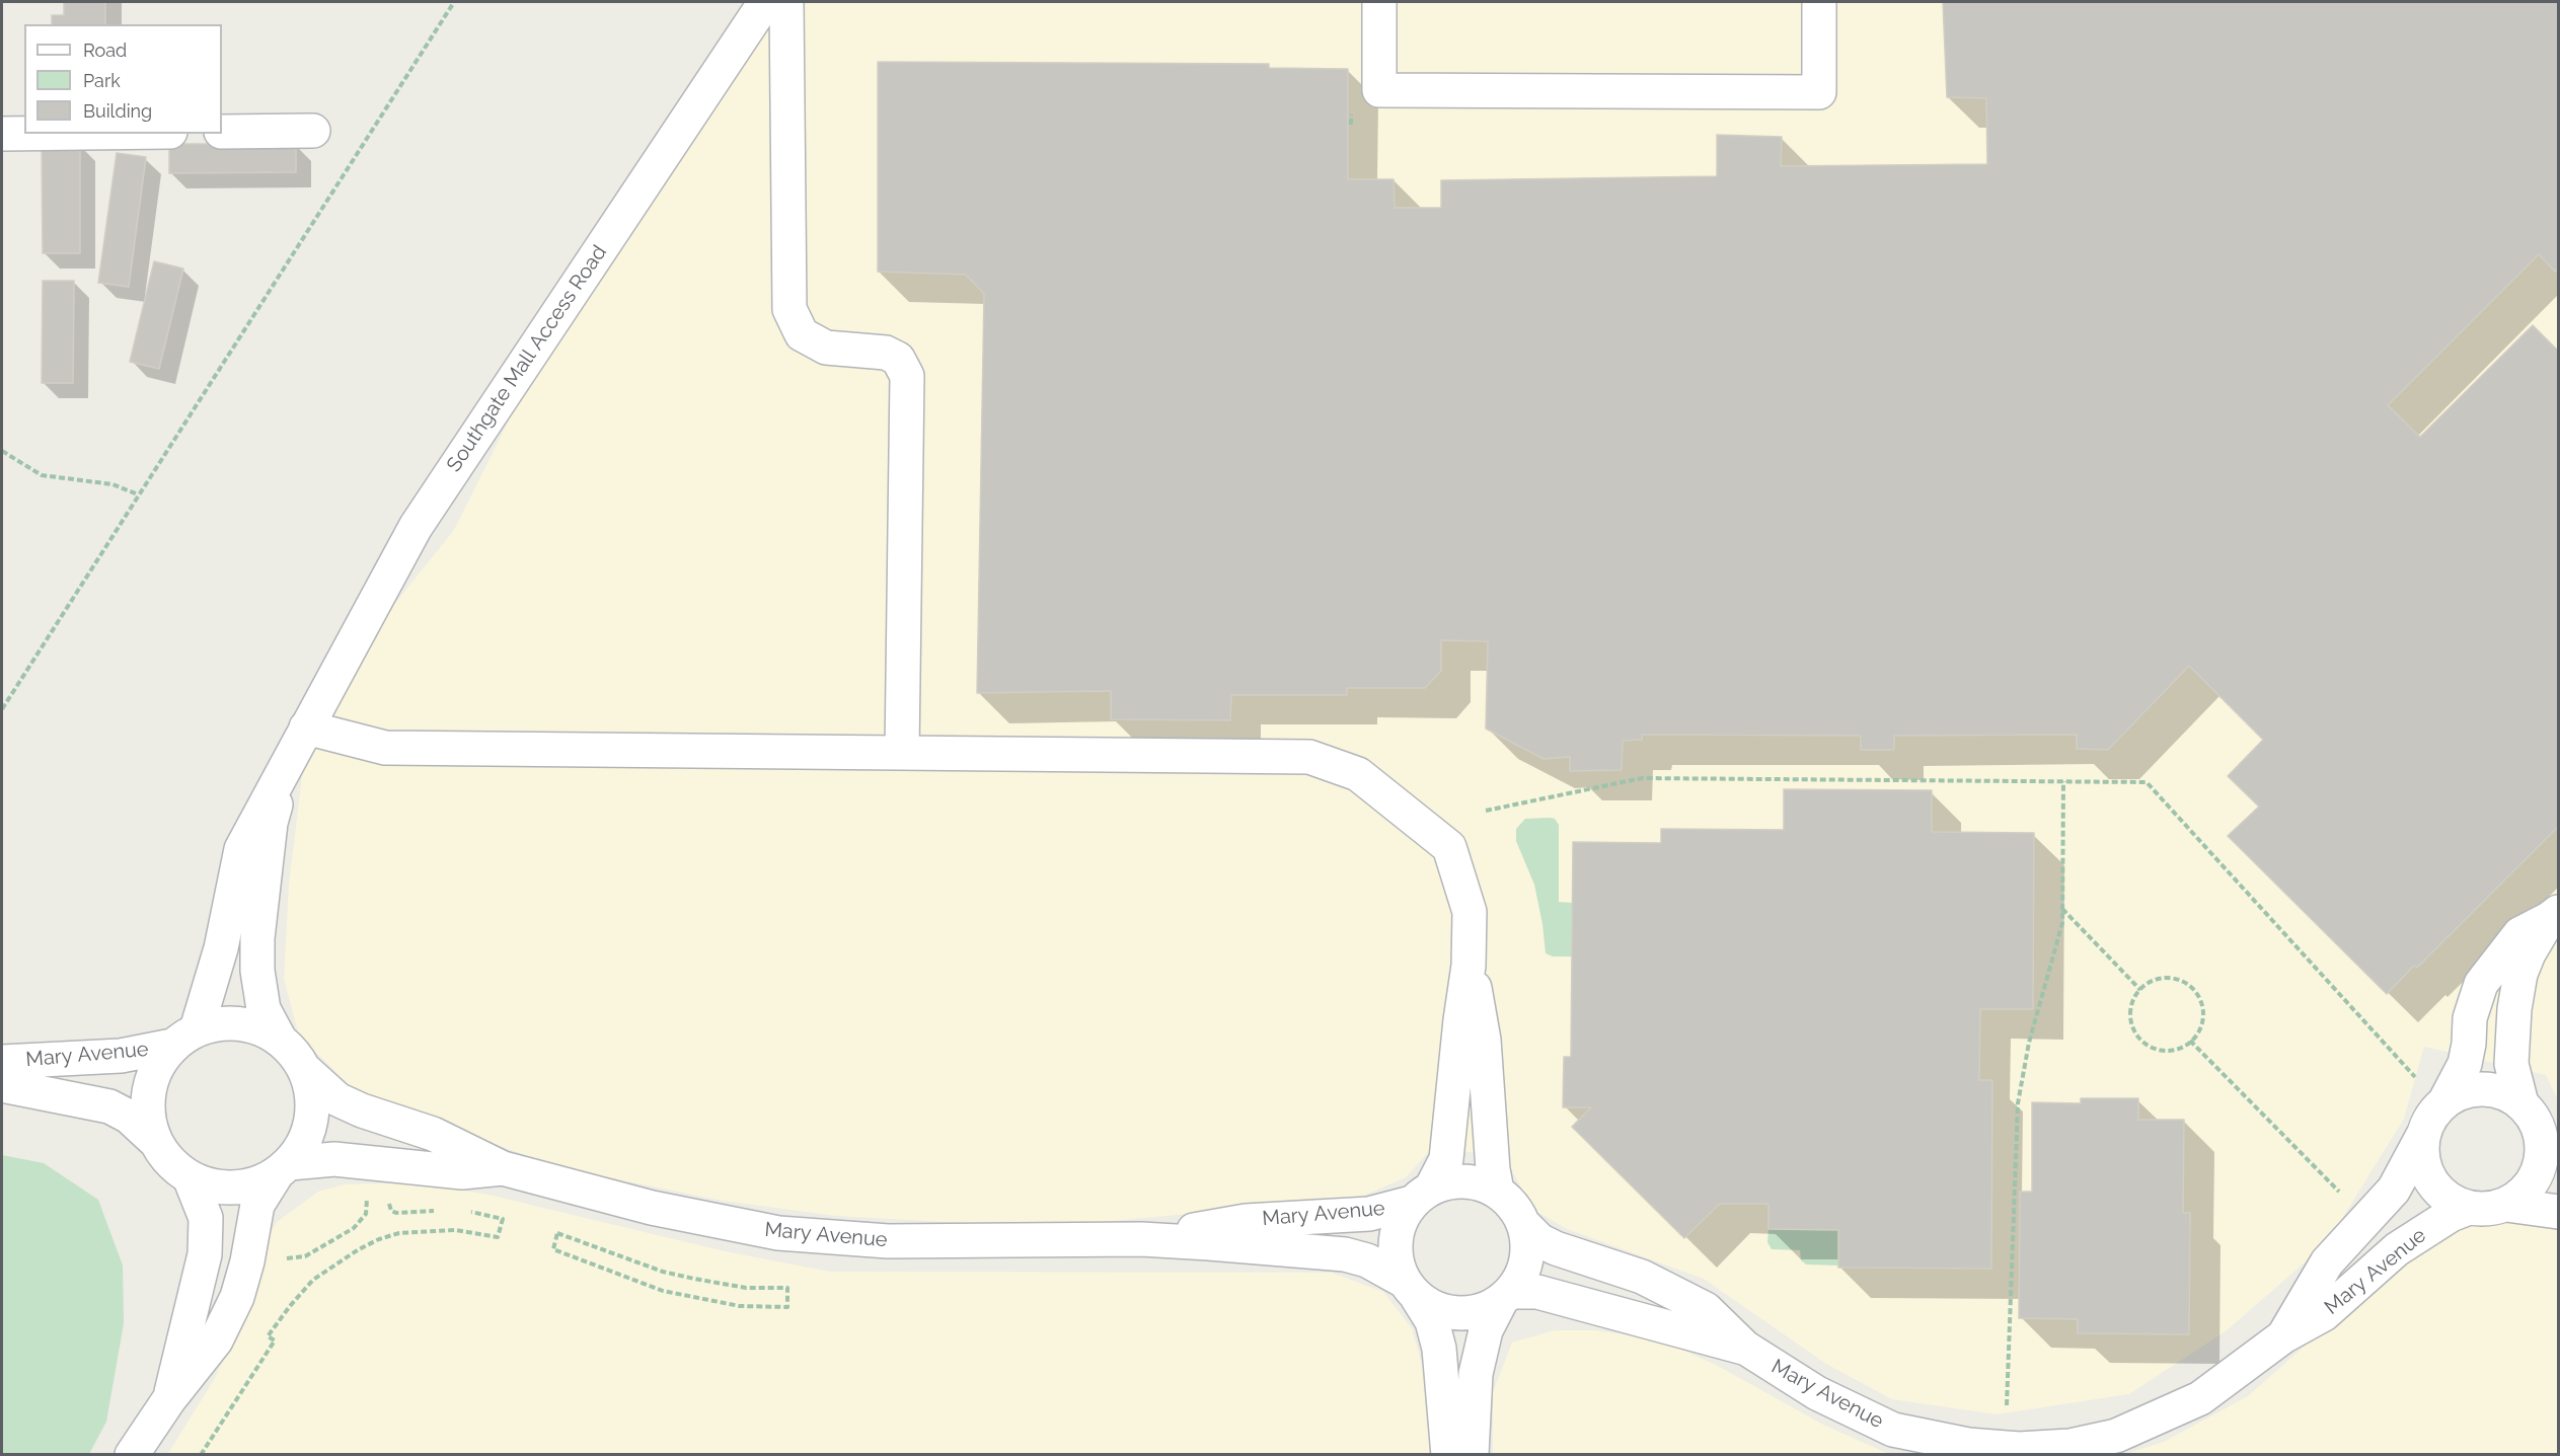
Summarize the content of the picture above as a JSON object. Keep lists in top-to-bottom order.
{
  "streets": {
    "street": ["Southgate Mall Access Road", "Mary Avenue"]
  },
  "crossings": [
    ["Southgate Mall Access Road", "Mary Avenue"]
  ],
  "legend": ["Road", "Park", "Building"]
}
